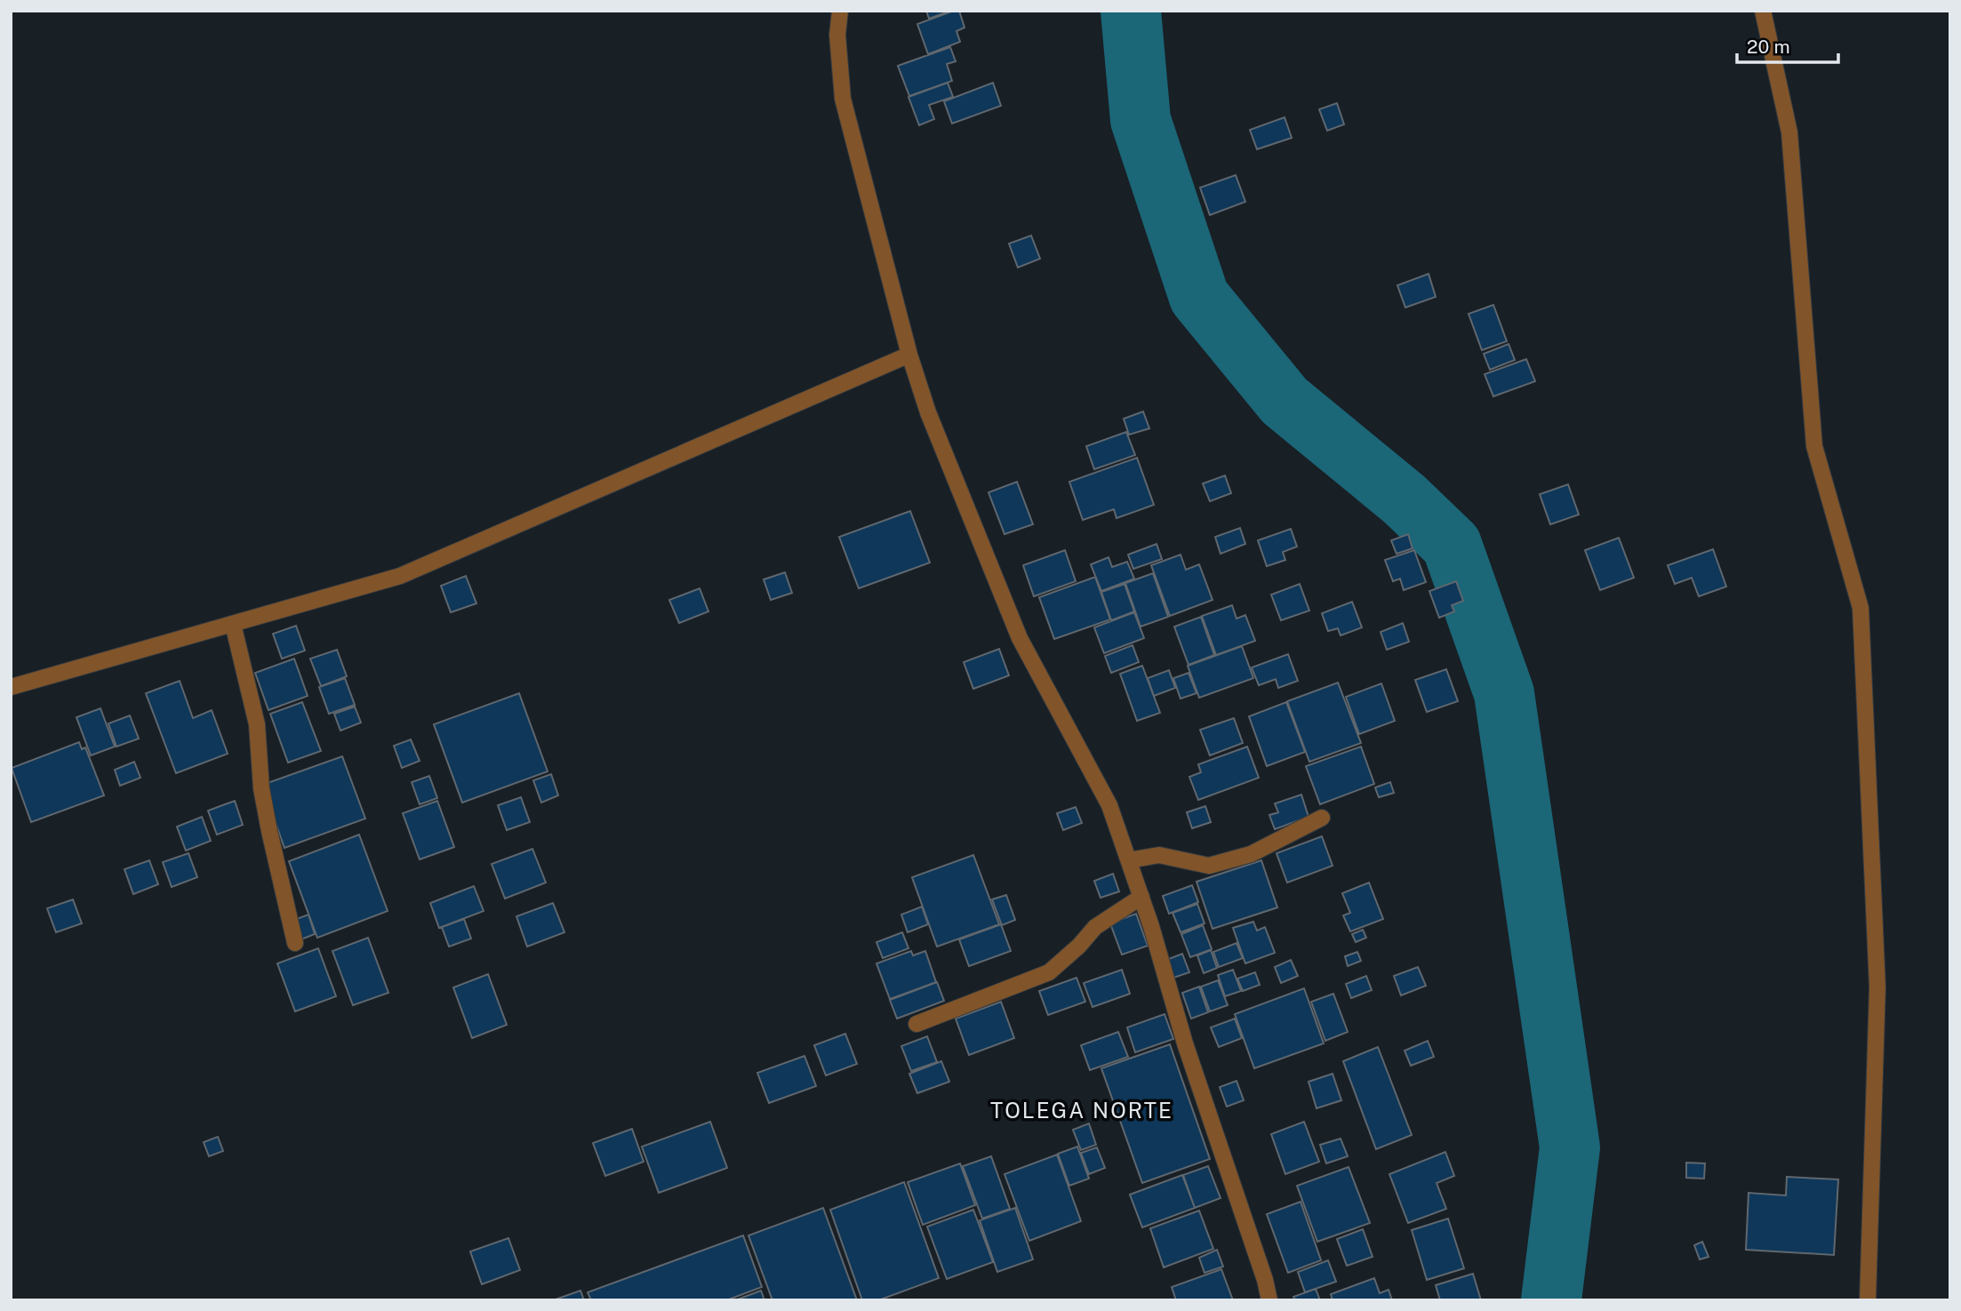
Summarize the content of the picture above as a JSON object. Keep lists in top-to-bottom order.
{
  "districts": ["TOLEGA NORTE"],
  "scale_bar": "20 m"
}
